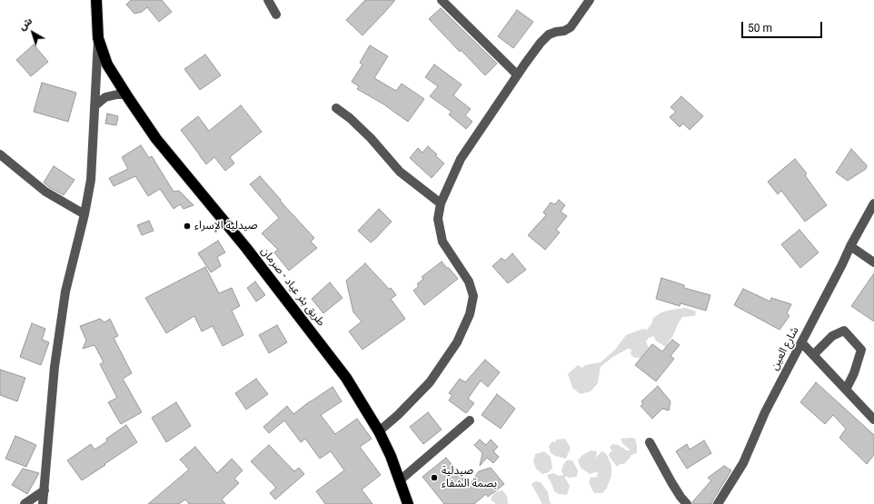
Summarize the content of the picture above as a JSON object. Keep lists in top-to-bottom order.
{
  "streets": {
    "highway": ["طريق بئر عياد - صرمان"],
    "street": ["شارع العين"]
  },
  "places": ["صيدلية الإسراء", "صيدلية بصمة الشفاء"],
  "scale_bar": "50 m",
  "north": "top left"
}
